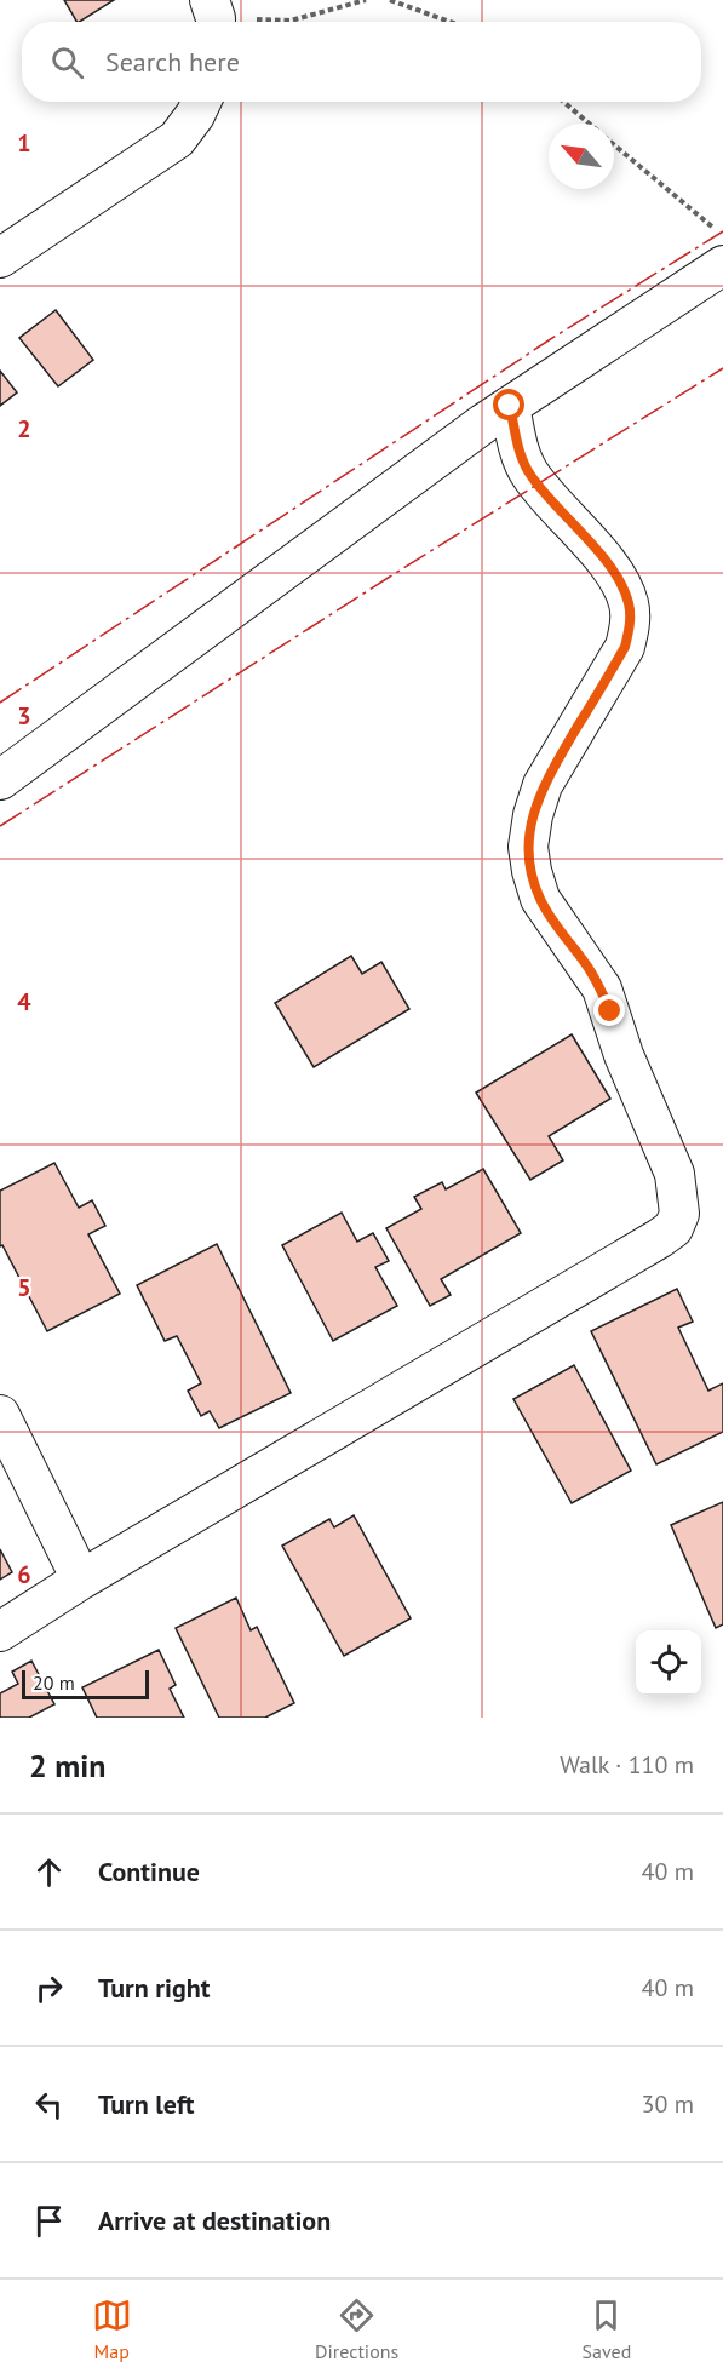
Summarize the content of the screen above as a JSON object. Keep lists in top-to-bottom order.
{
  "scale_bar": "20 m",
  "north": "top left",
  "page": {
    "search": "Search here",
    "scale": "20 m",
    "heading": ["2 min", "Walk · 110 m"],
    "list": [
      ["Continue", "40 m"],
      ["Turn right", "40 m"],
      ["Turn left", "30 m"],
      "Arrive at destination"
    ],
    "nav": ["Map", "Directions", "Saved"]
  },
  "grid": {
    "rows": [
      "1",
      "2",
      "3",
      "4",
      "5",
      "6"
    ]
  }
}
